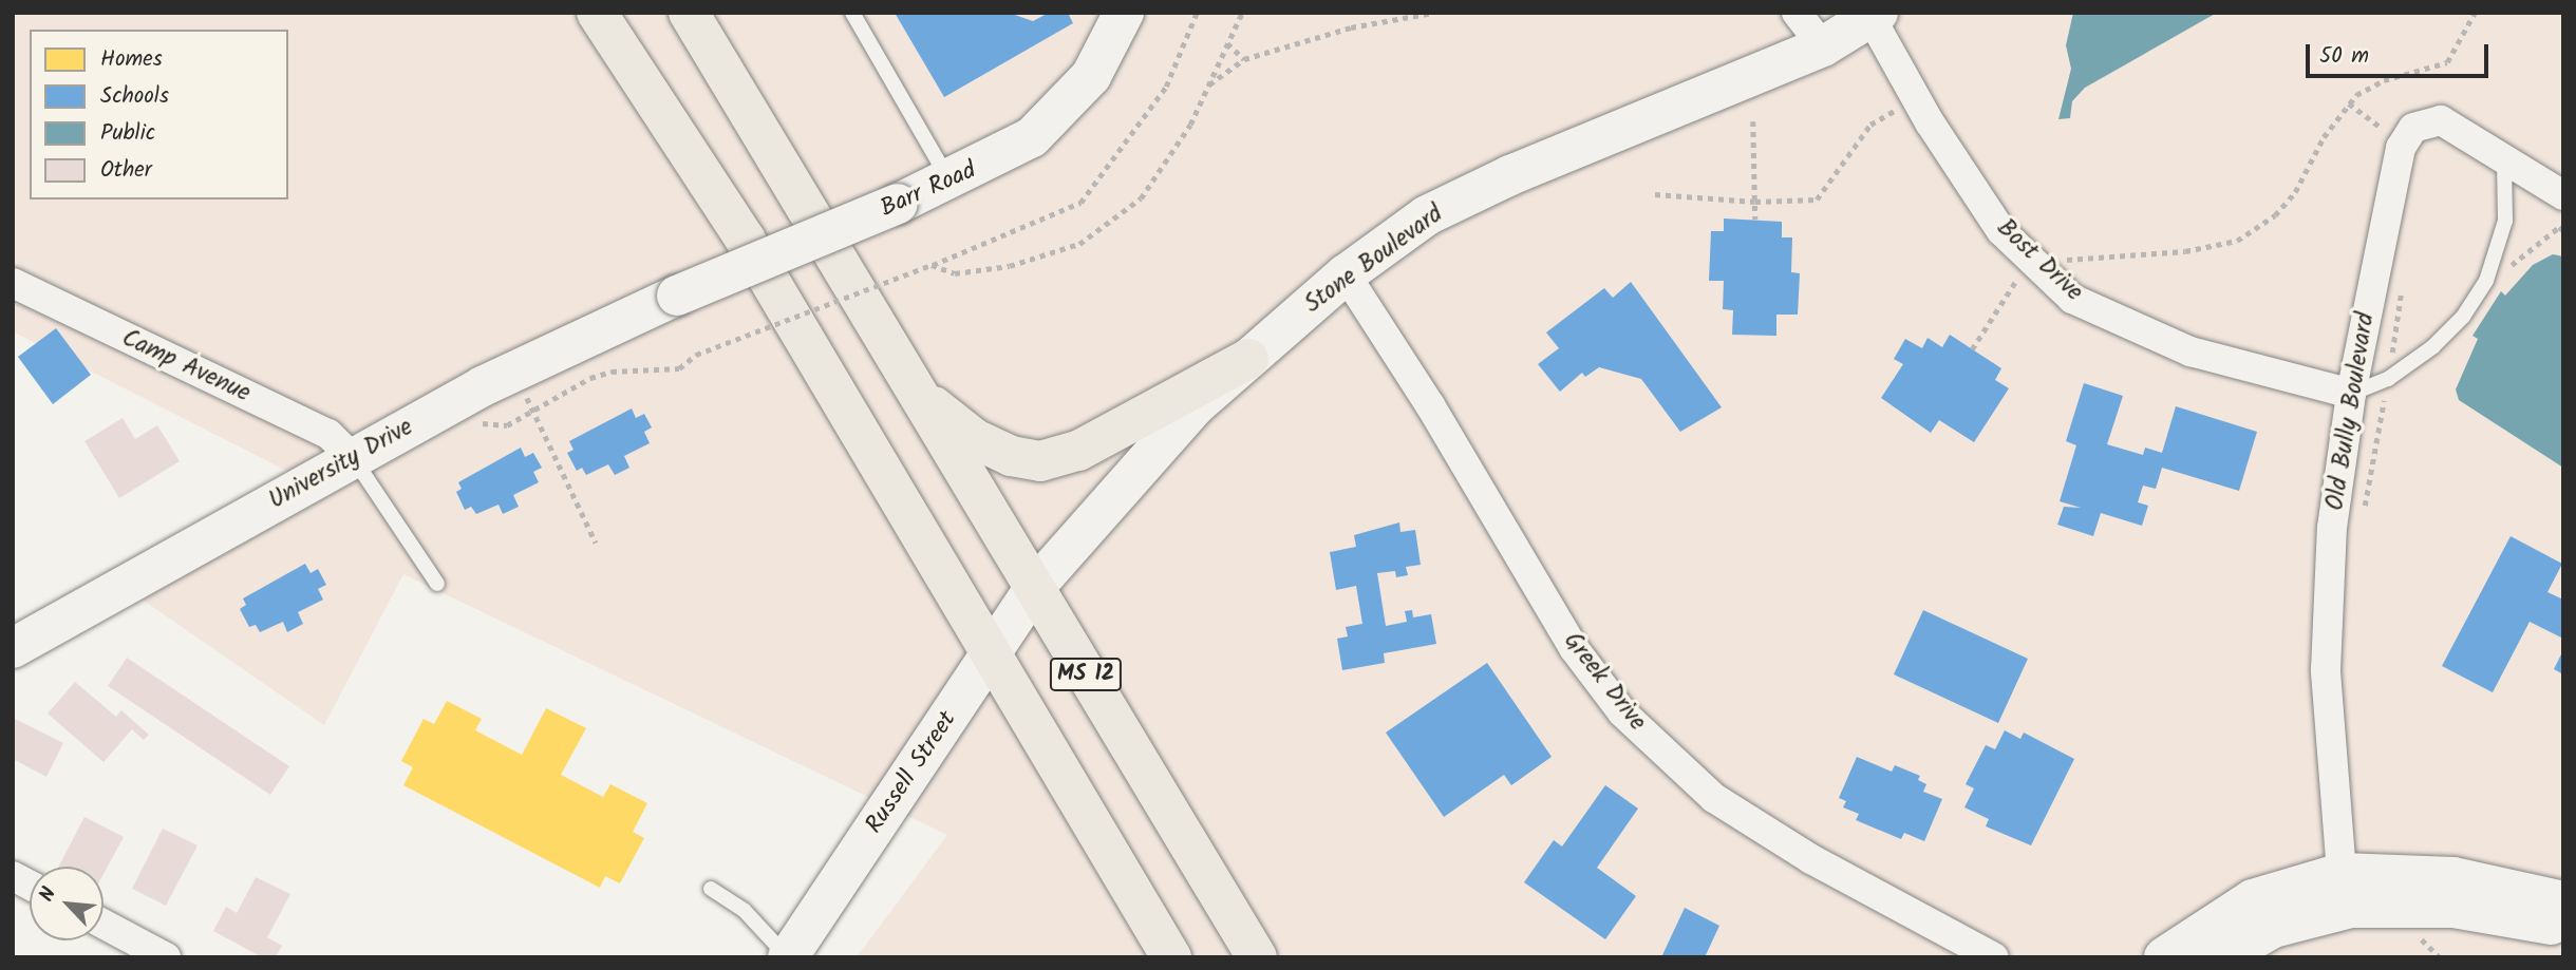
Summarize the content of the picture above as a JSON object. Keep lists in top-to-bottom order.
{
  "streets": {
    "main road": ["MS 12"],
    "street": [
      "Barr Road",
      "Stone Boulevard",
      "Bost Drive",
      "Camp Avenue",
      "Old Bully Boulevard",
      "University Drive",
      "Greek Drive",
      "Russell Street"
    ]
  },
  "crossings": [
    ["Barr Road", "University Drive"],
    ["Stone Boulevard", "Bost Drive"],
    ["Stone Boulevard", "MS 12"],
    ["Stone Boulevard", "Greek Drive"],
    ["Stone Boulevard", "Russell Street"],
    ["Bost Drive", "Old Bully Boulevard"],
    ["Camp Avenue", "University Drive"],
    ["MS 12", "Russell Street"]
  ],
  "legend": [
    "Homes",
    "Schools",
    "Public",
    "Other"
  ],
  "scale_bar": "50 m",
  "north": "top left"
}
